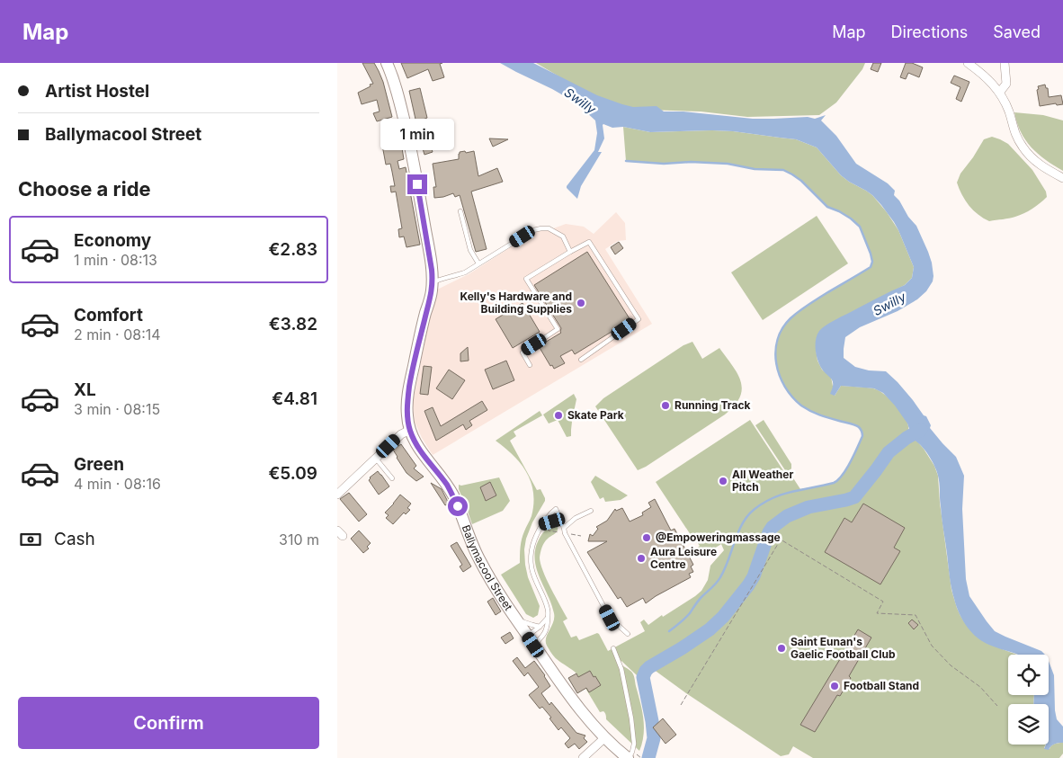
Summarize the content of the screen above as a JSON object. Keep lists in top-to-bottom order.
{
  "streets": {
    "main road": ["Ballymacool Street"]
  },
  "water": ["Swilly"],
  "places": [
    "Kelly's Hardware and Building Supplies",
    "Running Track",
    "Skate Park",
    "All Weather Pitch",
    "@Empoweringmassage",
    "Aura Leisure Centre",
    "Saint Eunan's Gaelic Football Club",
    "Football Stand"
  ],
  "page": {
    "header": "Map",
    "nav": ["Map", "Directions", "Saved"],
    "banner": ["Artist Hostel", "Ballymacool Street"],
    "bubble": "1 min",
    "heading": "Choose a ride",
    "list": [
      {
        "name": "Economy",
        "note": "1 min · 08:13",
        "value": "€2.83"
      },
      {
        "name": "Comfort",
        "note": "2 min · 08:14",
        "value": "€3.82"
      },
      {
        "name": "XL",
        "note": "3 min · 08:15",
        "value": "€4.81"
      },
      {
        "name": "Green",
        "note": "4 min · 08:16",
        "value": "€5.09"
      }
    ],
    "pay": ["Cash", "310 m"],
    "buttons": "Confirm"
  }
}
